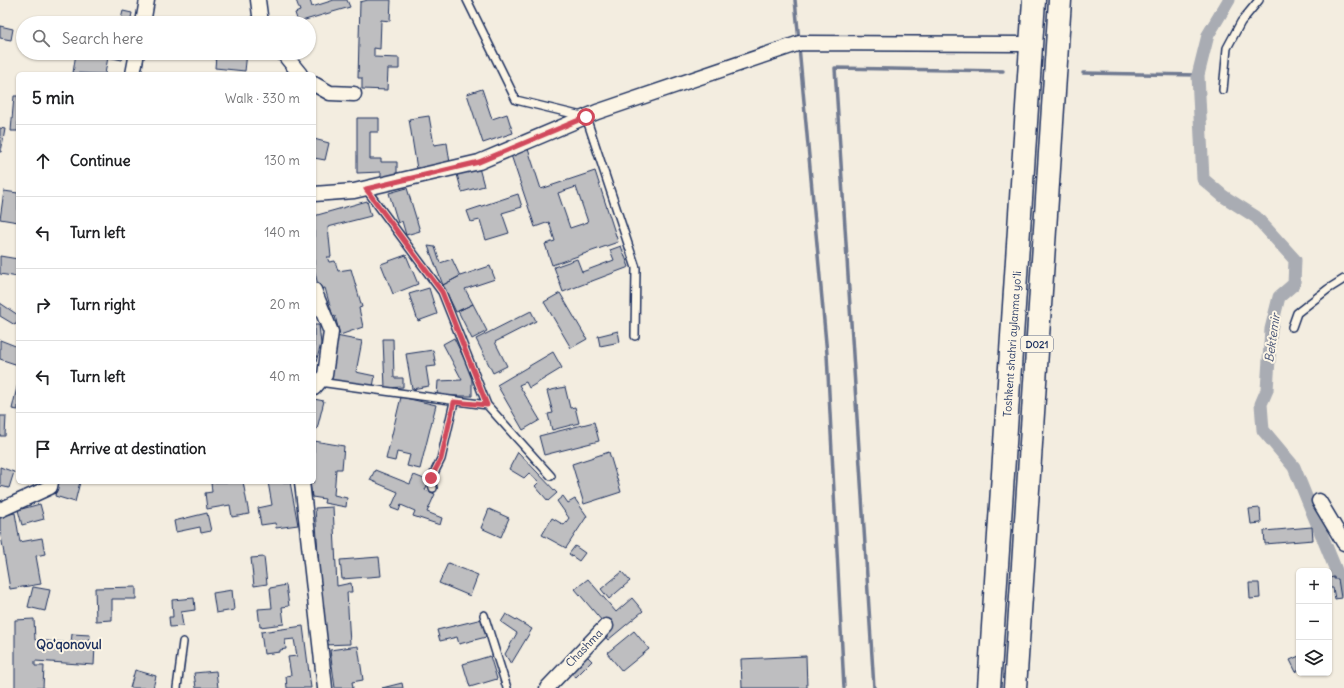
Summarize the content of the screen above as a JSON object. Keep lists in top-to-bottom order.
{
  "streets": {
    "highway": ["Toshkent shahri aylanma yoʻli", "D021"],
    "street": ["Chashma"]
  },
  "districts": ["Qo'qonovul"],
  "water": ["Bektemir"],
  "page": {
    "search": "Search here",
    "heading": ["5 min", "Walk · 330 m"],
    "list": [
      ["Continue", "130 m"],
      ["Turn left", "140 m"],
      ["Turn right", "20 m"],
      ["Turn left", "40 m"],
      "Arrive at destination"
    ],
    "map_buttons": ["+", "−"]
  }
}
